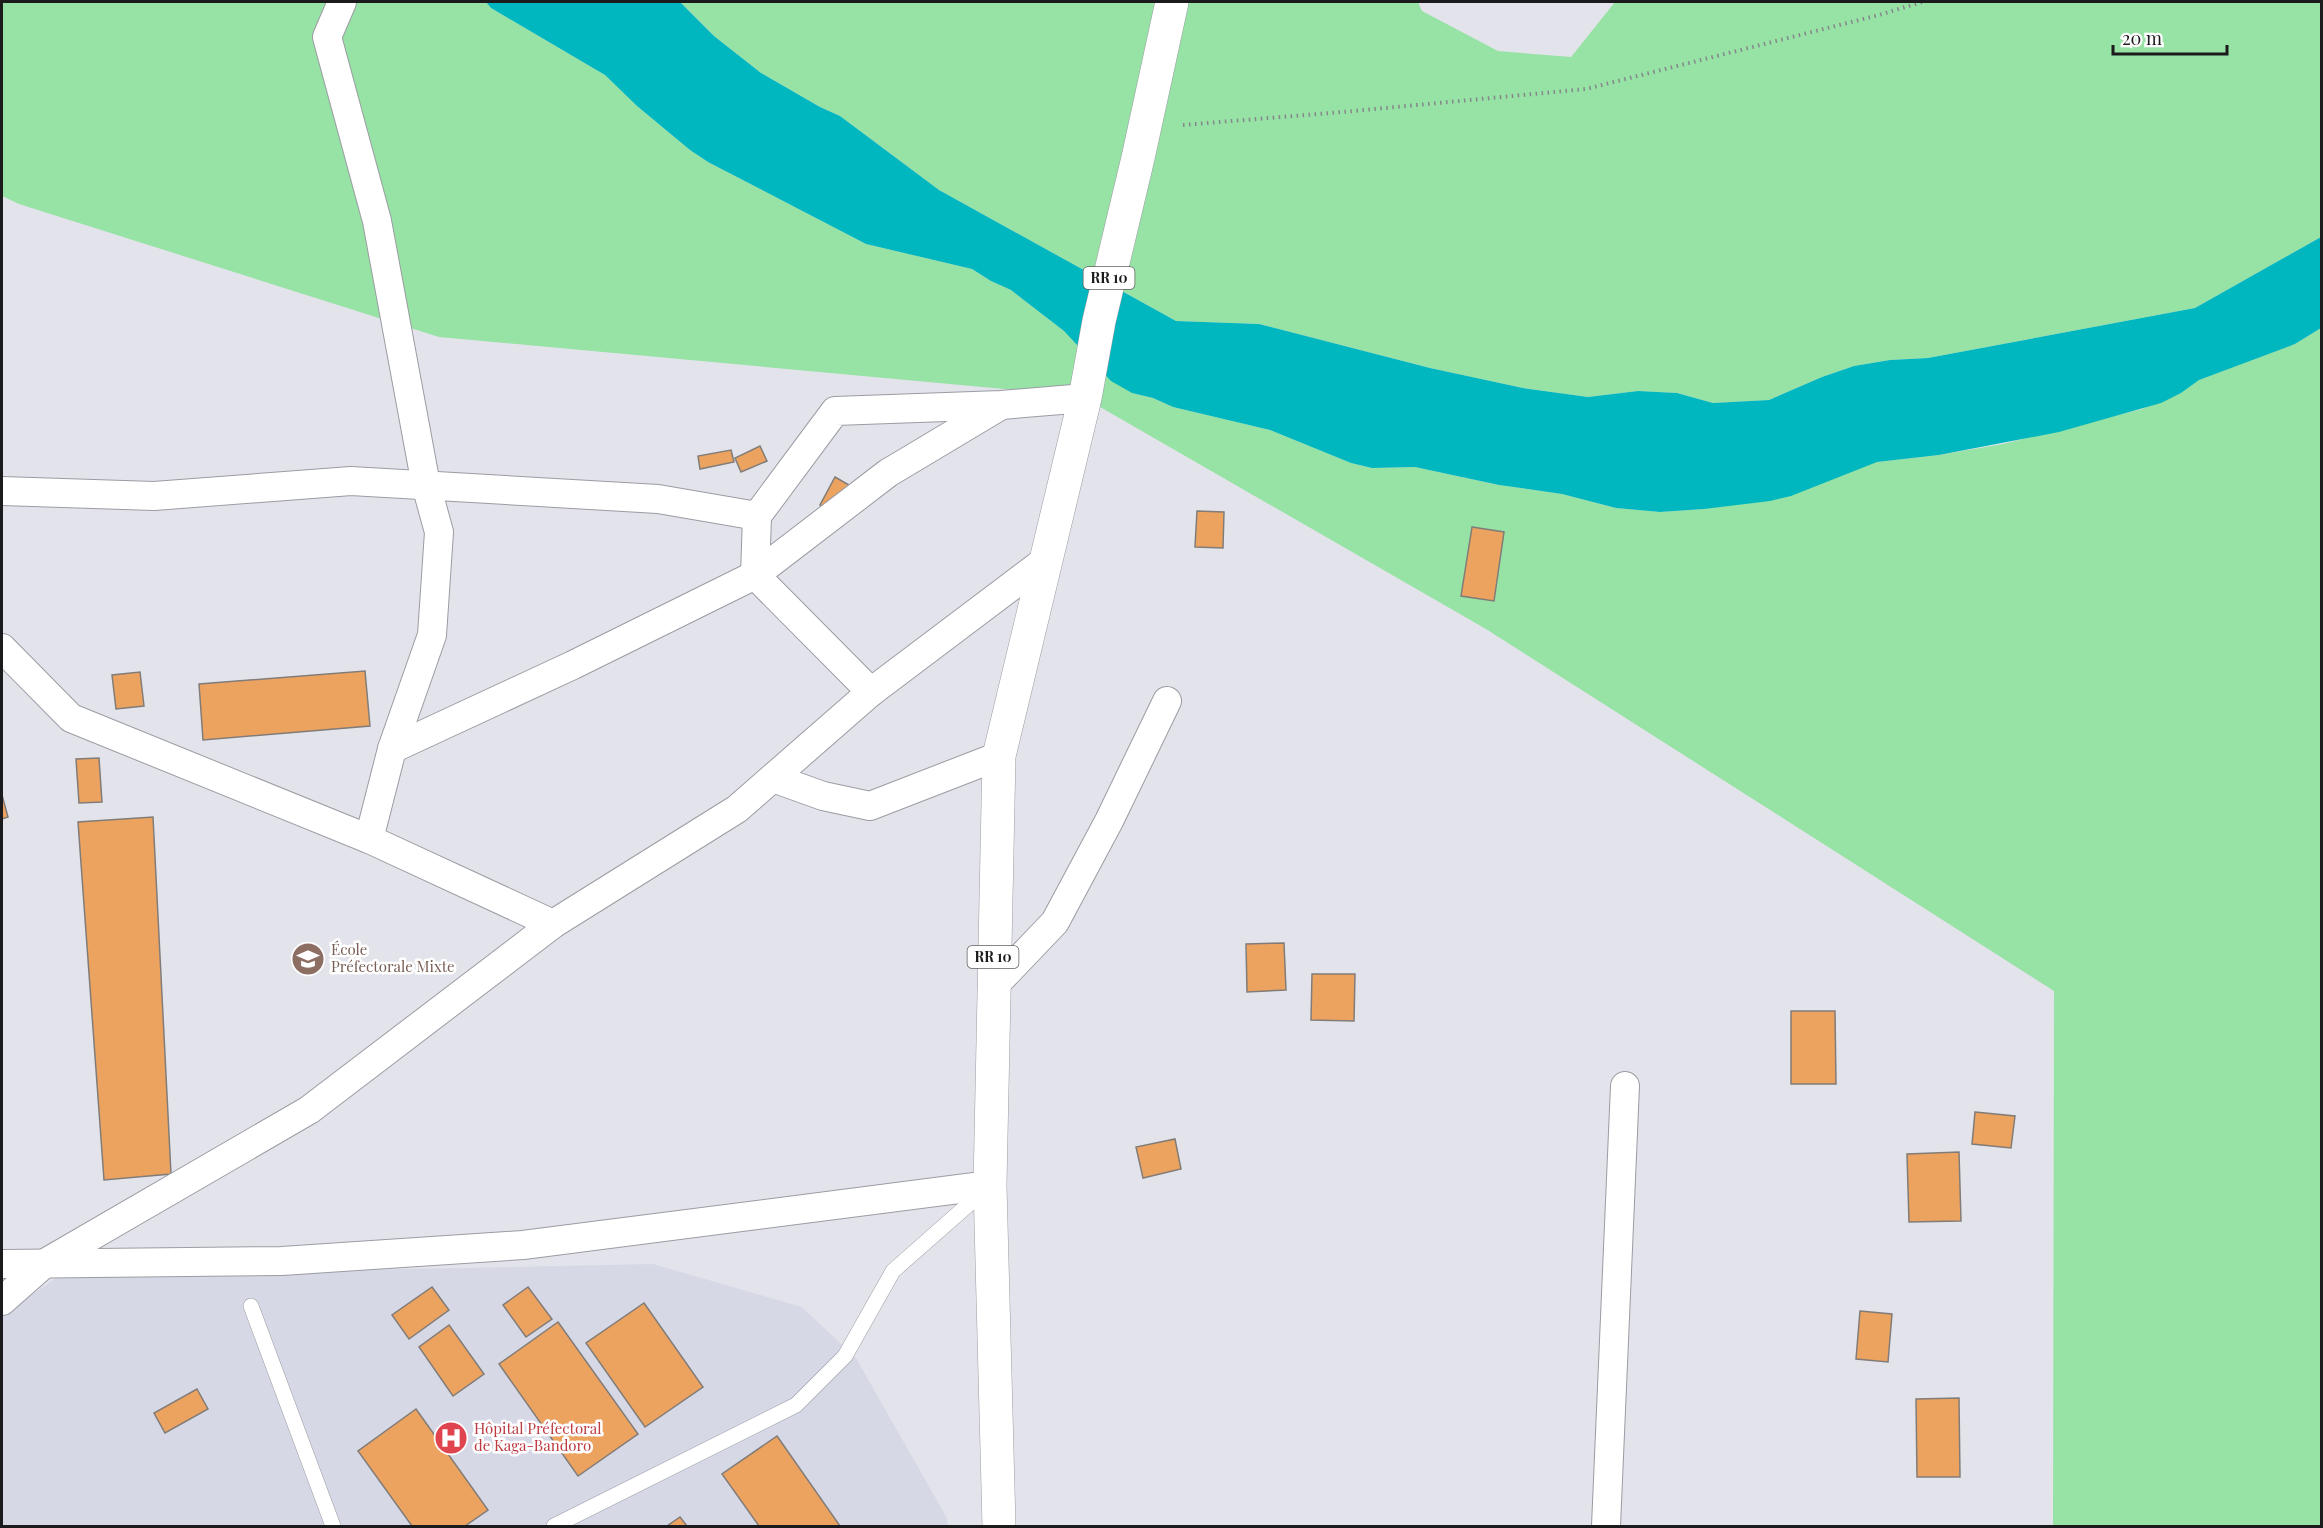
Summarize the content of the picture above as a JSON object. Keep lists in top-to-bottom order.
{
  "streets": {
    "main road": ["RR 10"]
  },
  "places": {
    "school or university": ["École Préfectorale Mixte"],
    "hospital": ["Hôpital Préfectoral de Kaga-Bandoro"]
  },
  "scale_bar": "20 m"
}
